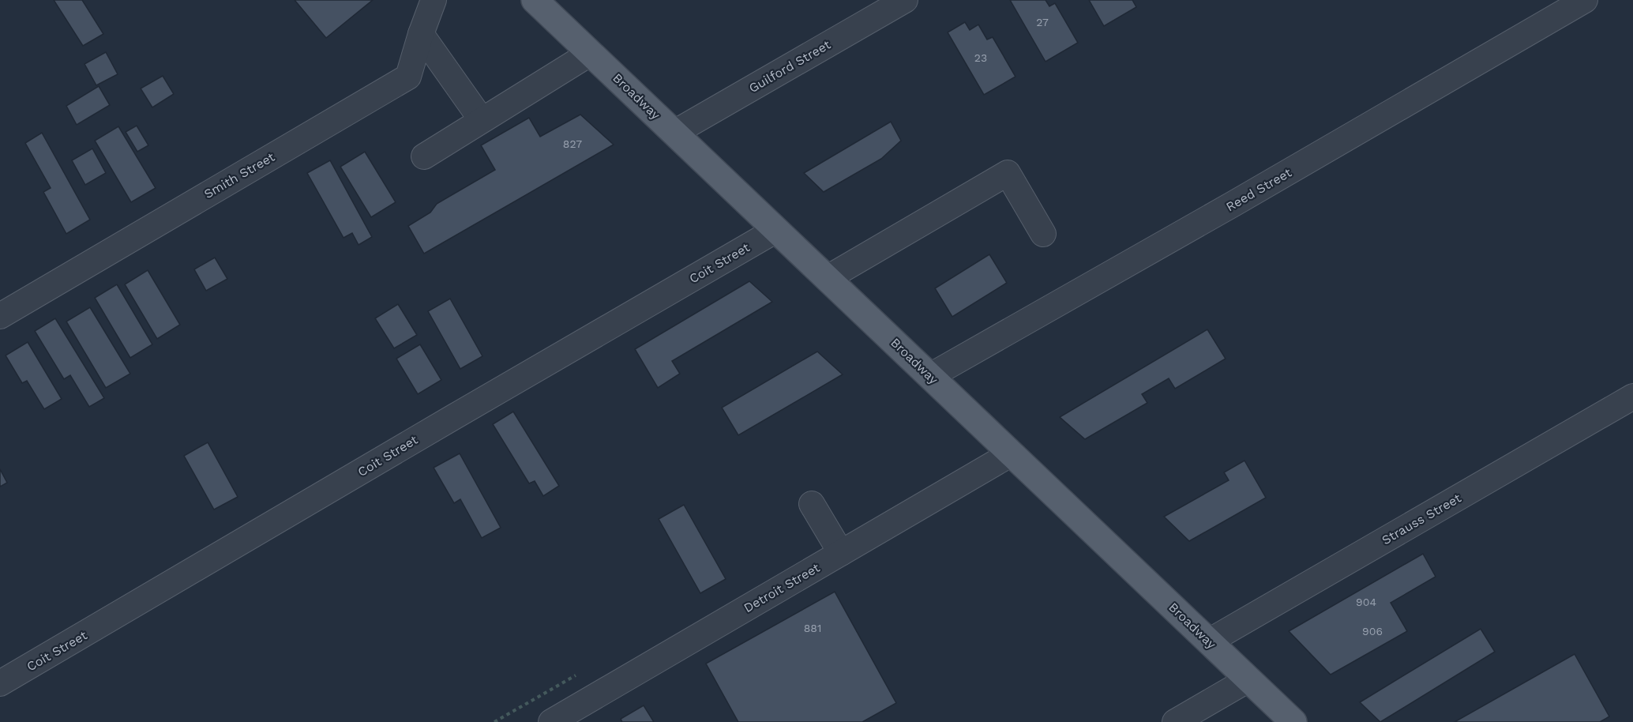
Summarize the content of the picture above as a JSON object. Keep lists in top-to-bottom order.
{
  "streets": {
    "main road": ["Broadway"],
    "street": [
      "Guilford Street",
      "Smith Street",
      "Reed Street",
      "Coit Street",
      "Strauss Street",
      "Detroit Street"
    ]
  },
  "crossings": [
    ["Guilford Street", "Broadway"],
    ["Broadway", "Reed Street"],
    ["Broadway", "Coit Street"],
    ["Broadway", "Strauss Street"],
    ["Broadway", "Detroit Street"]
  ],
  "house_numbers": [
    "27",
    "23",
    "827",
    "904",
    "881",
    "906"
  ]
}
